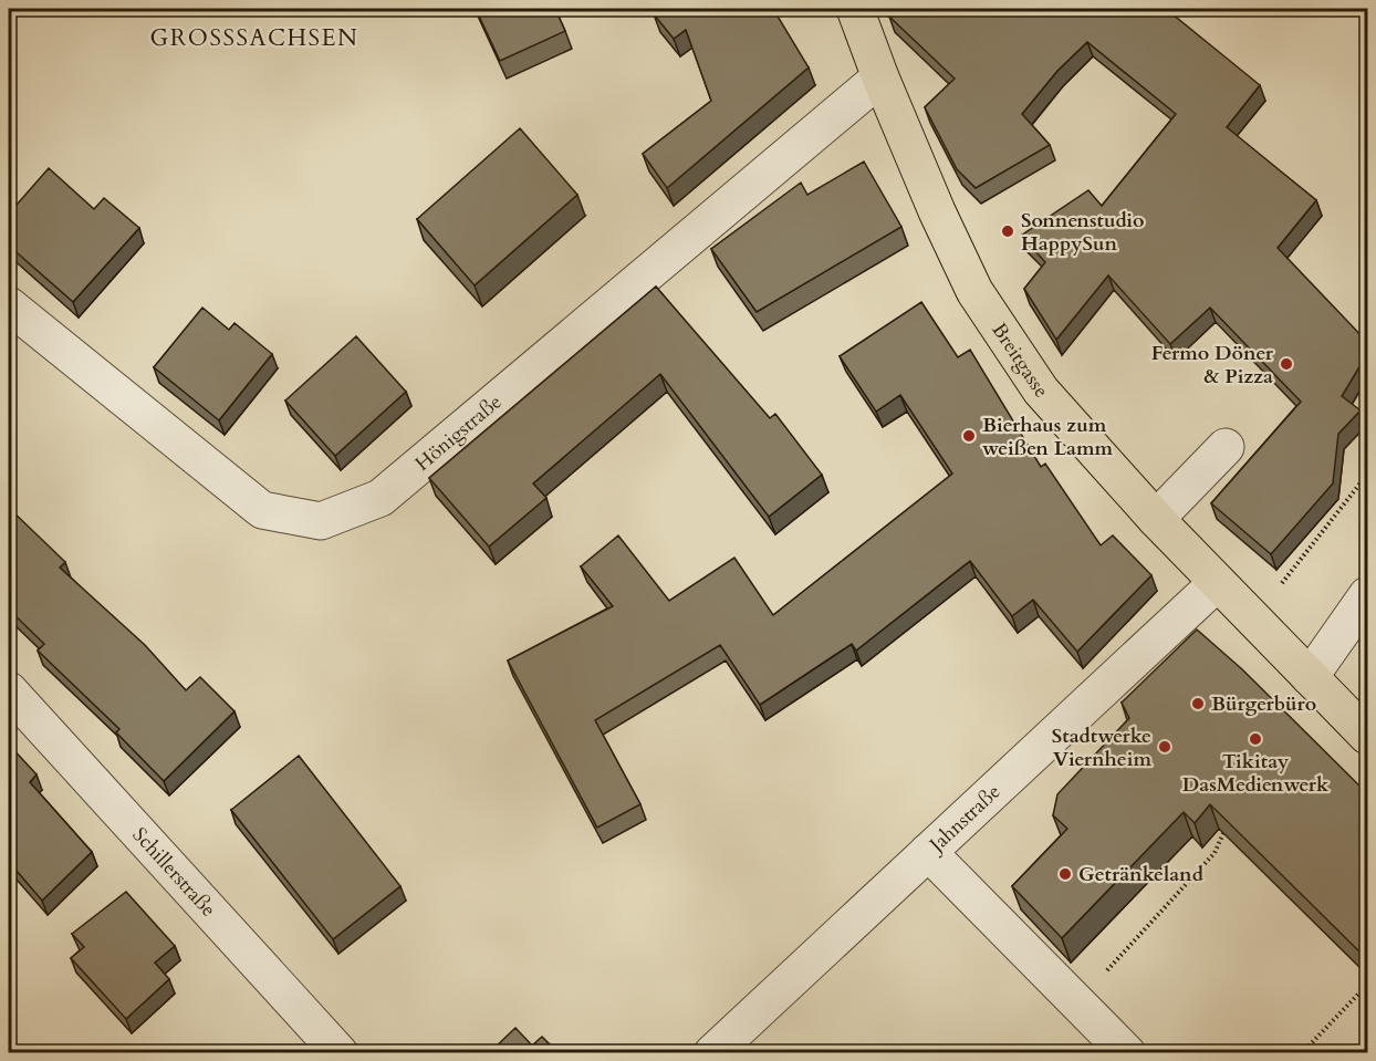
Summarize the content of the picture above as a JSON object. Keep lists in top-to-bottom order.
{
  "streets": {
    "main road": ["Breitgasse"],
    "street": ["Hönigstraße", "Jahnstraße", "Schillerstraße"]
  },
  "crossings": [
    ["Breitgasse", "Hönigstraße"],
    ["Breitgasse", "Jahnstraße"]
  ],
  "districts": ["GROSSSACHSEN"],
  "places": [
    "Sonnenstudio HappySun",
    "Fermo Döner & Pizza",
    "Bierhaus zum weißen Lamm",
    "Bürgerbüro",
    "Tikitay DasMedienwerk",
    "Stadtwerke Viernheim",
    "Getränkeland"
  ]
}
